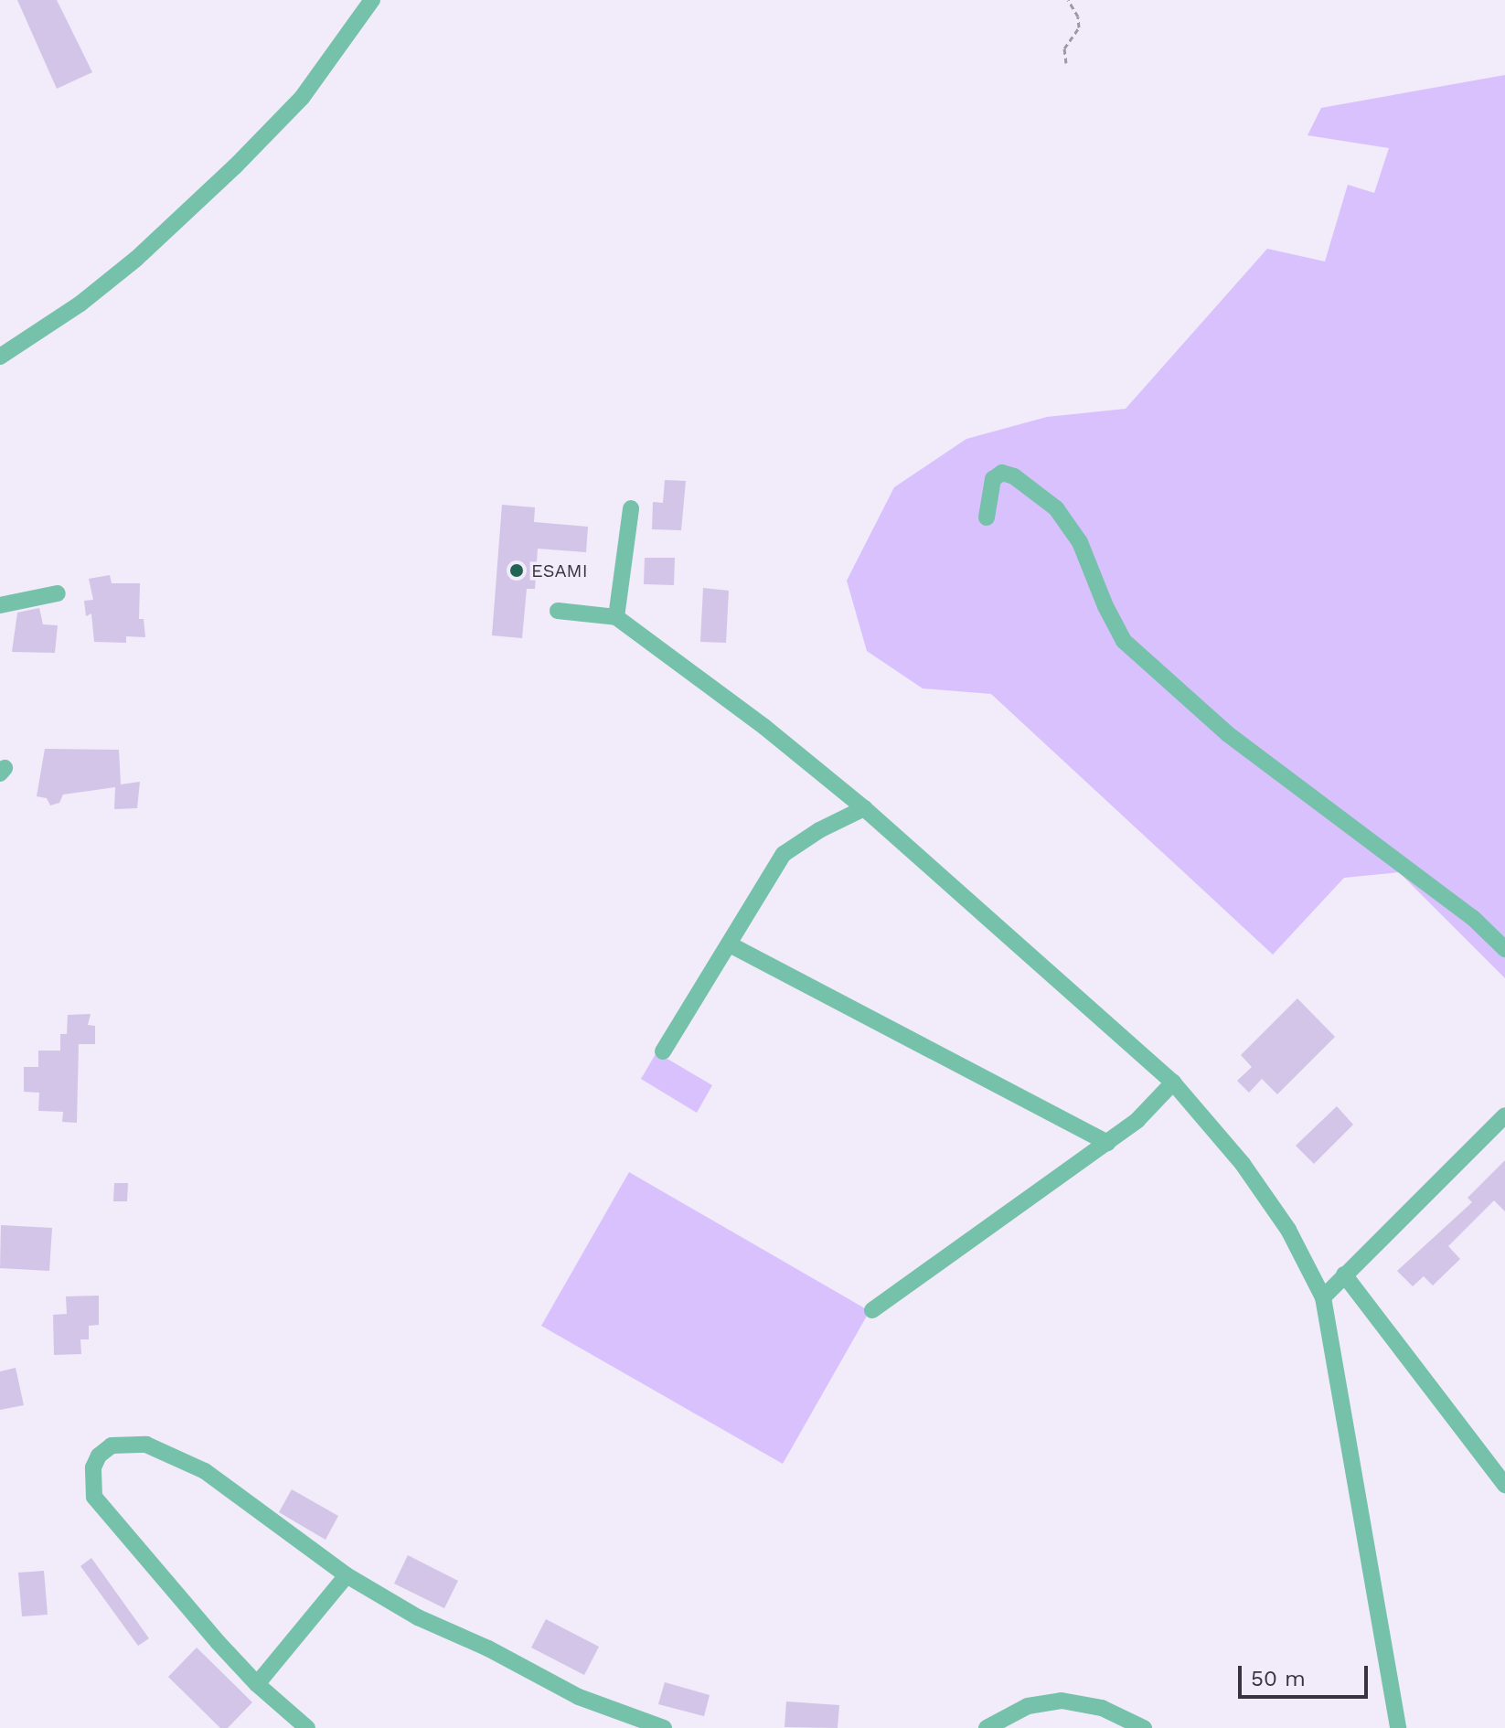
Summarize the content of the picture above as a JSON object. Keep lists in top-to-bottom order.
{
  "places": ["ESAMI"],
  "scale_bar": "50 m"
}
